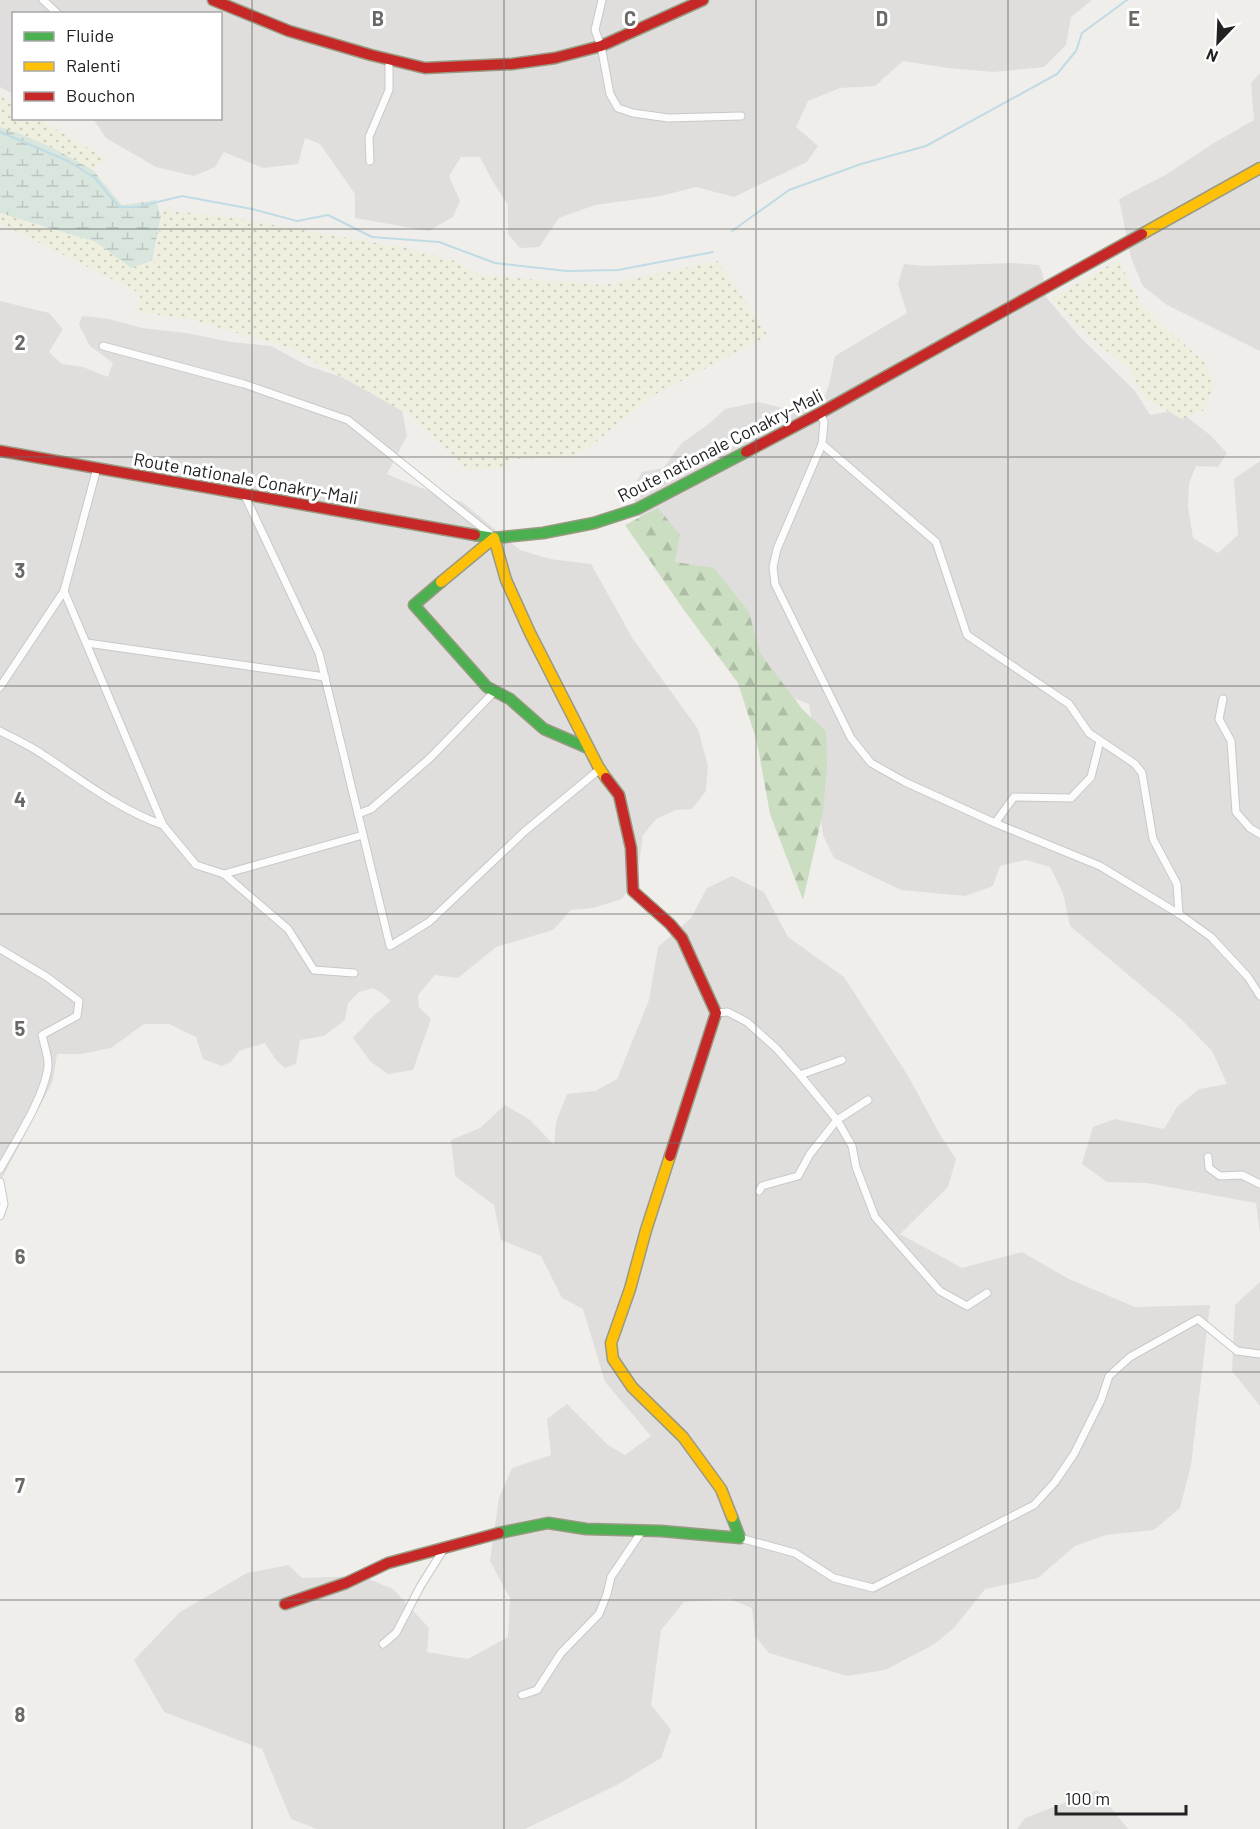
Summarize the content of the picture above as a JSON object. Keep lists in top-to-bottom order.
{
  "streets": {
    "main road": ["Route nationale Conakry-Mali"]
  },
  "legend": ["Fluide", "Ralenti", "Bouchon"],
  "scale_bar": "100 m",
  "north": "bottom left",
  "grid": {
    "columns": [
      "B",
      "C",
      "D",
      "E"
    ],
    "rows": [
      "2",
      "3",
      "4",
      "5",
      "6",
      "7",
      "8"
    ]
  }
}
